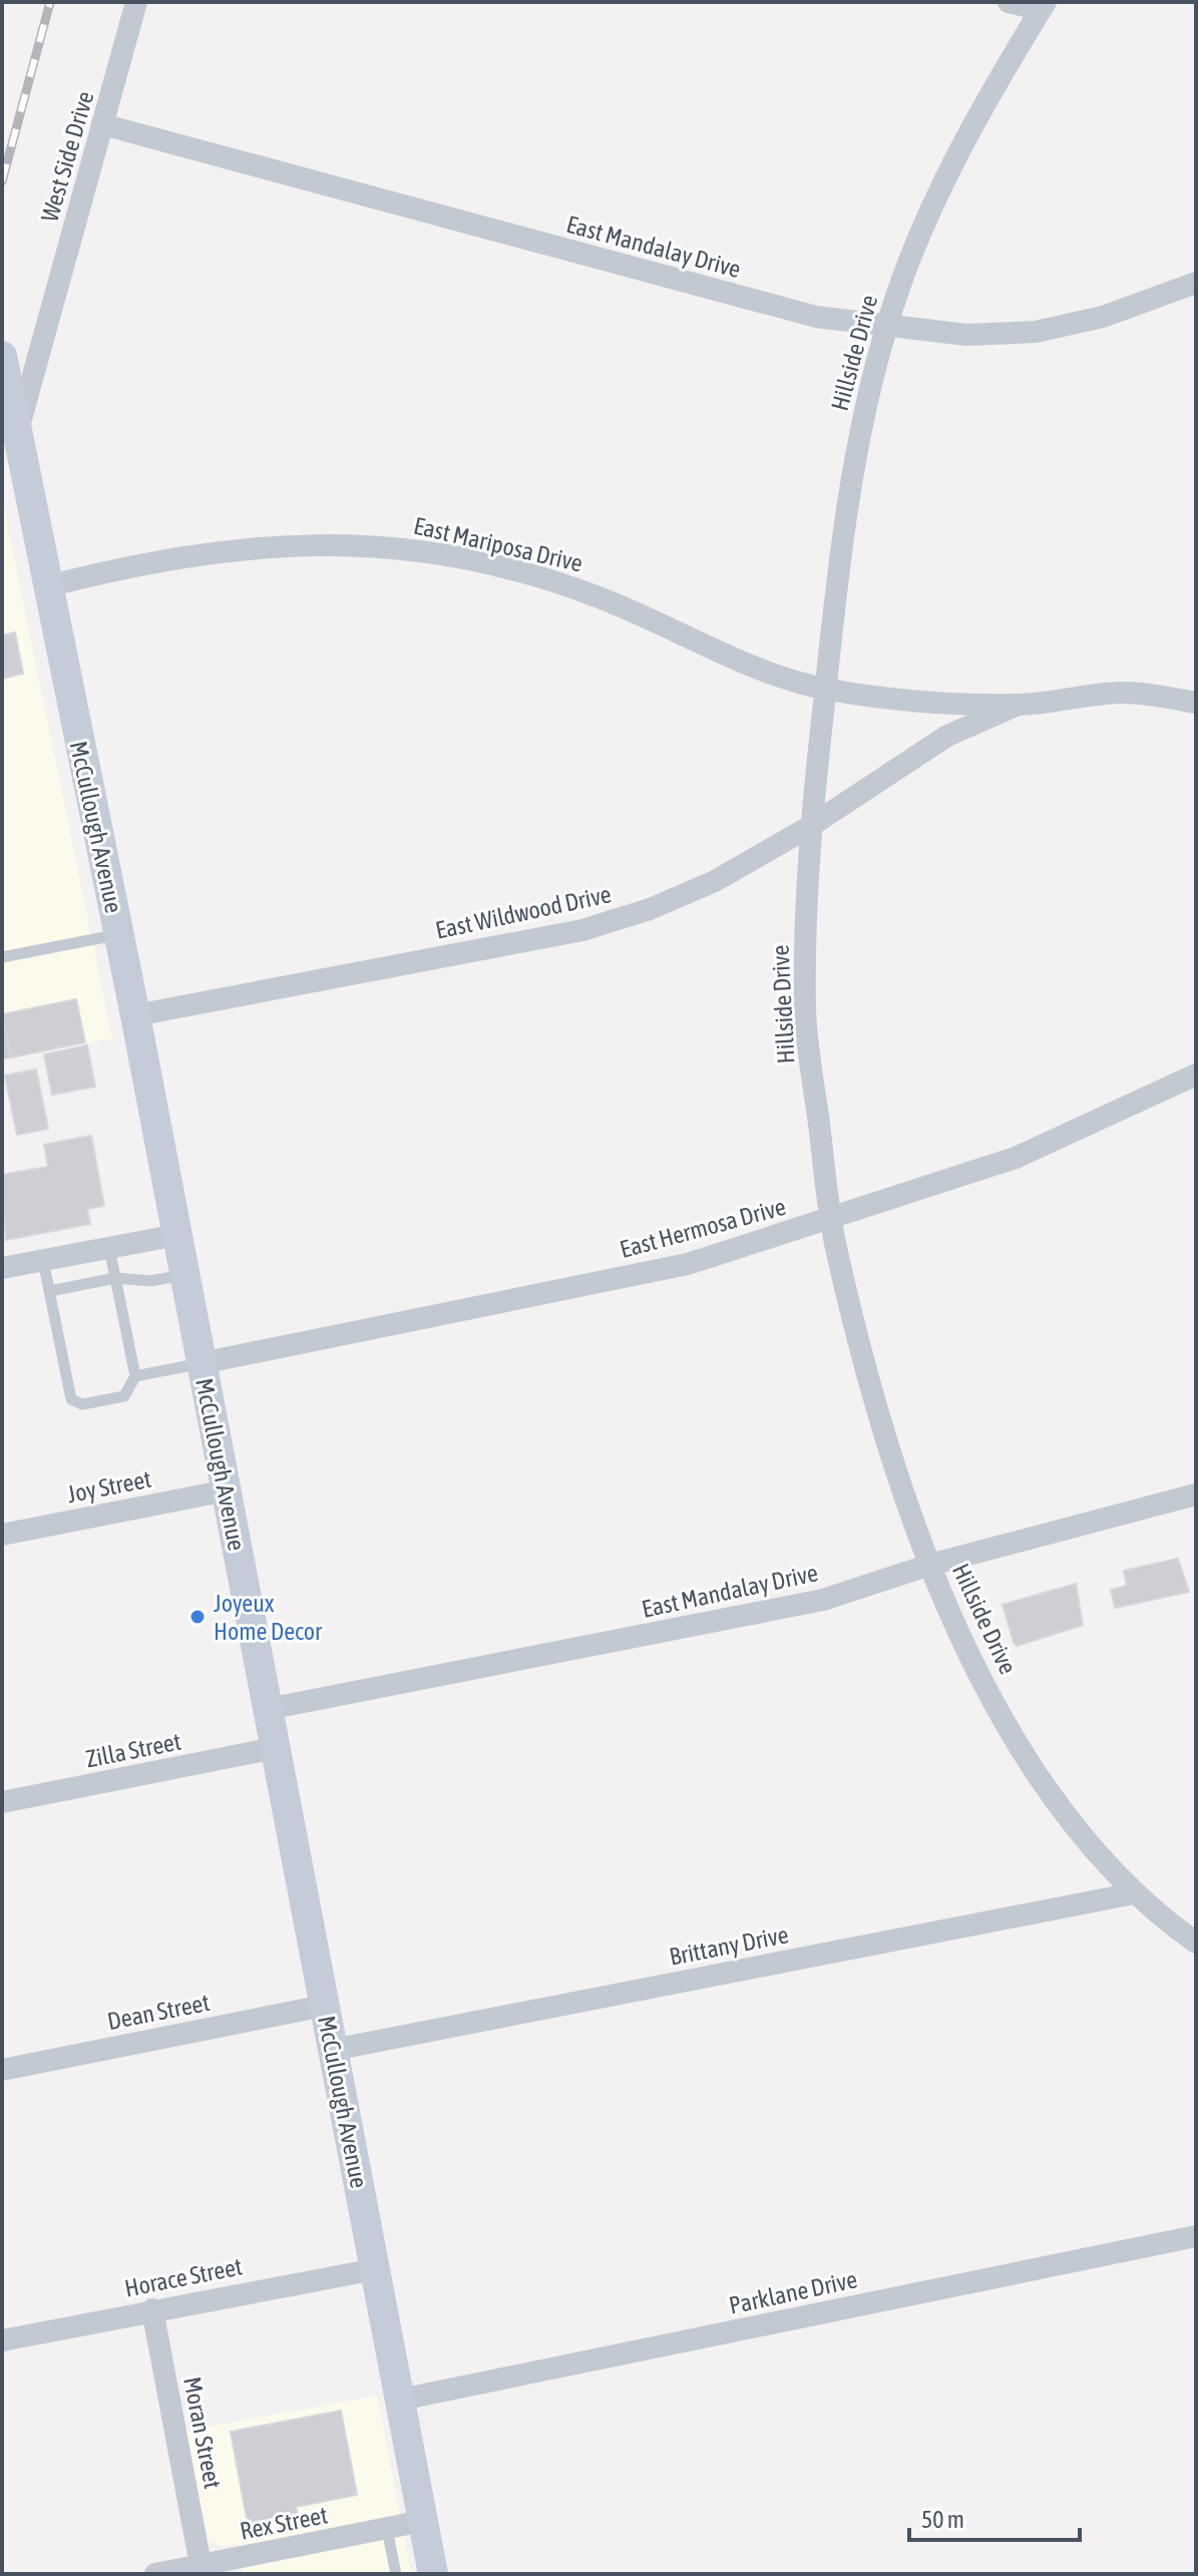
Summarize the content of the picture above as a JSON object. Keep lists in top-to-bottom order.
{
  "streets": {
    "main road": ["McCullough Avenue"],
    "street": [
      "West Side Drive",
      "East Mandalay Drive",
      "Hillside Drive",
      "East Mariposa Drive",
      "East Wildwood Drive",
      "East Hermosa Drive",
      "Joy Street",
      "Zilla Street",
      "Brittany Drive",
      "Dean Street",
      "Horace Street",
      "Parklane Drive",
      "Moran Street",
      "Rex Street"
    ]
  },
  "crossings": [
    ["West Side Drive", "East Mandalay Drive"],
    ["West Side Drive", "McCullough Avenue"],
    ["East Mandalay Drive", "Hillside Drive"],
    ["East Mandalay Drive", "McCullough Avenue"],
    ["Hillside Drive", "East Mariposa Drive"],
    ["Hillside Drive", "East Wildwood Drive"],
    ["Hillside Drive", "East Hermosa Drive"],
    ["Hillside Drive", "Brittany Drive"],
    ["East Mariposa Drive", "McCullough Avenue"],
    ["East Mariposa Drive", "East Wildwood Drive"],
    ["McCullough Avenue", "East Wildwood Drive"],
    ["McCullough Avenue", "East Hermosa Drive"],
    ["McCullough Avenue", "Joy Street"],
    ["McCullough Avenue", "Zilla Street"],
    ["McCullough Avenue", "Brittany Drive"],
    ["McCullough Avenue", "Dean Street"],
    ["McCullough Avenue", "Horace Street"],
    ["McCullough Avenue", "Parklane Drive"],
    ["McCullough Avenue", "Rex Street"],
    ["Horace Street", "Moran Street"],
    ["Moran Street", "Rex Street"]
  ],
  "places": ["Joyeux Home Decor"],
  "scale_bar": "50 m"
}
